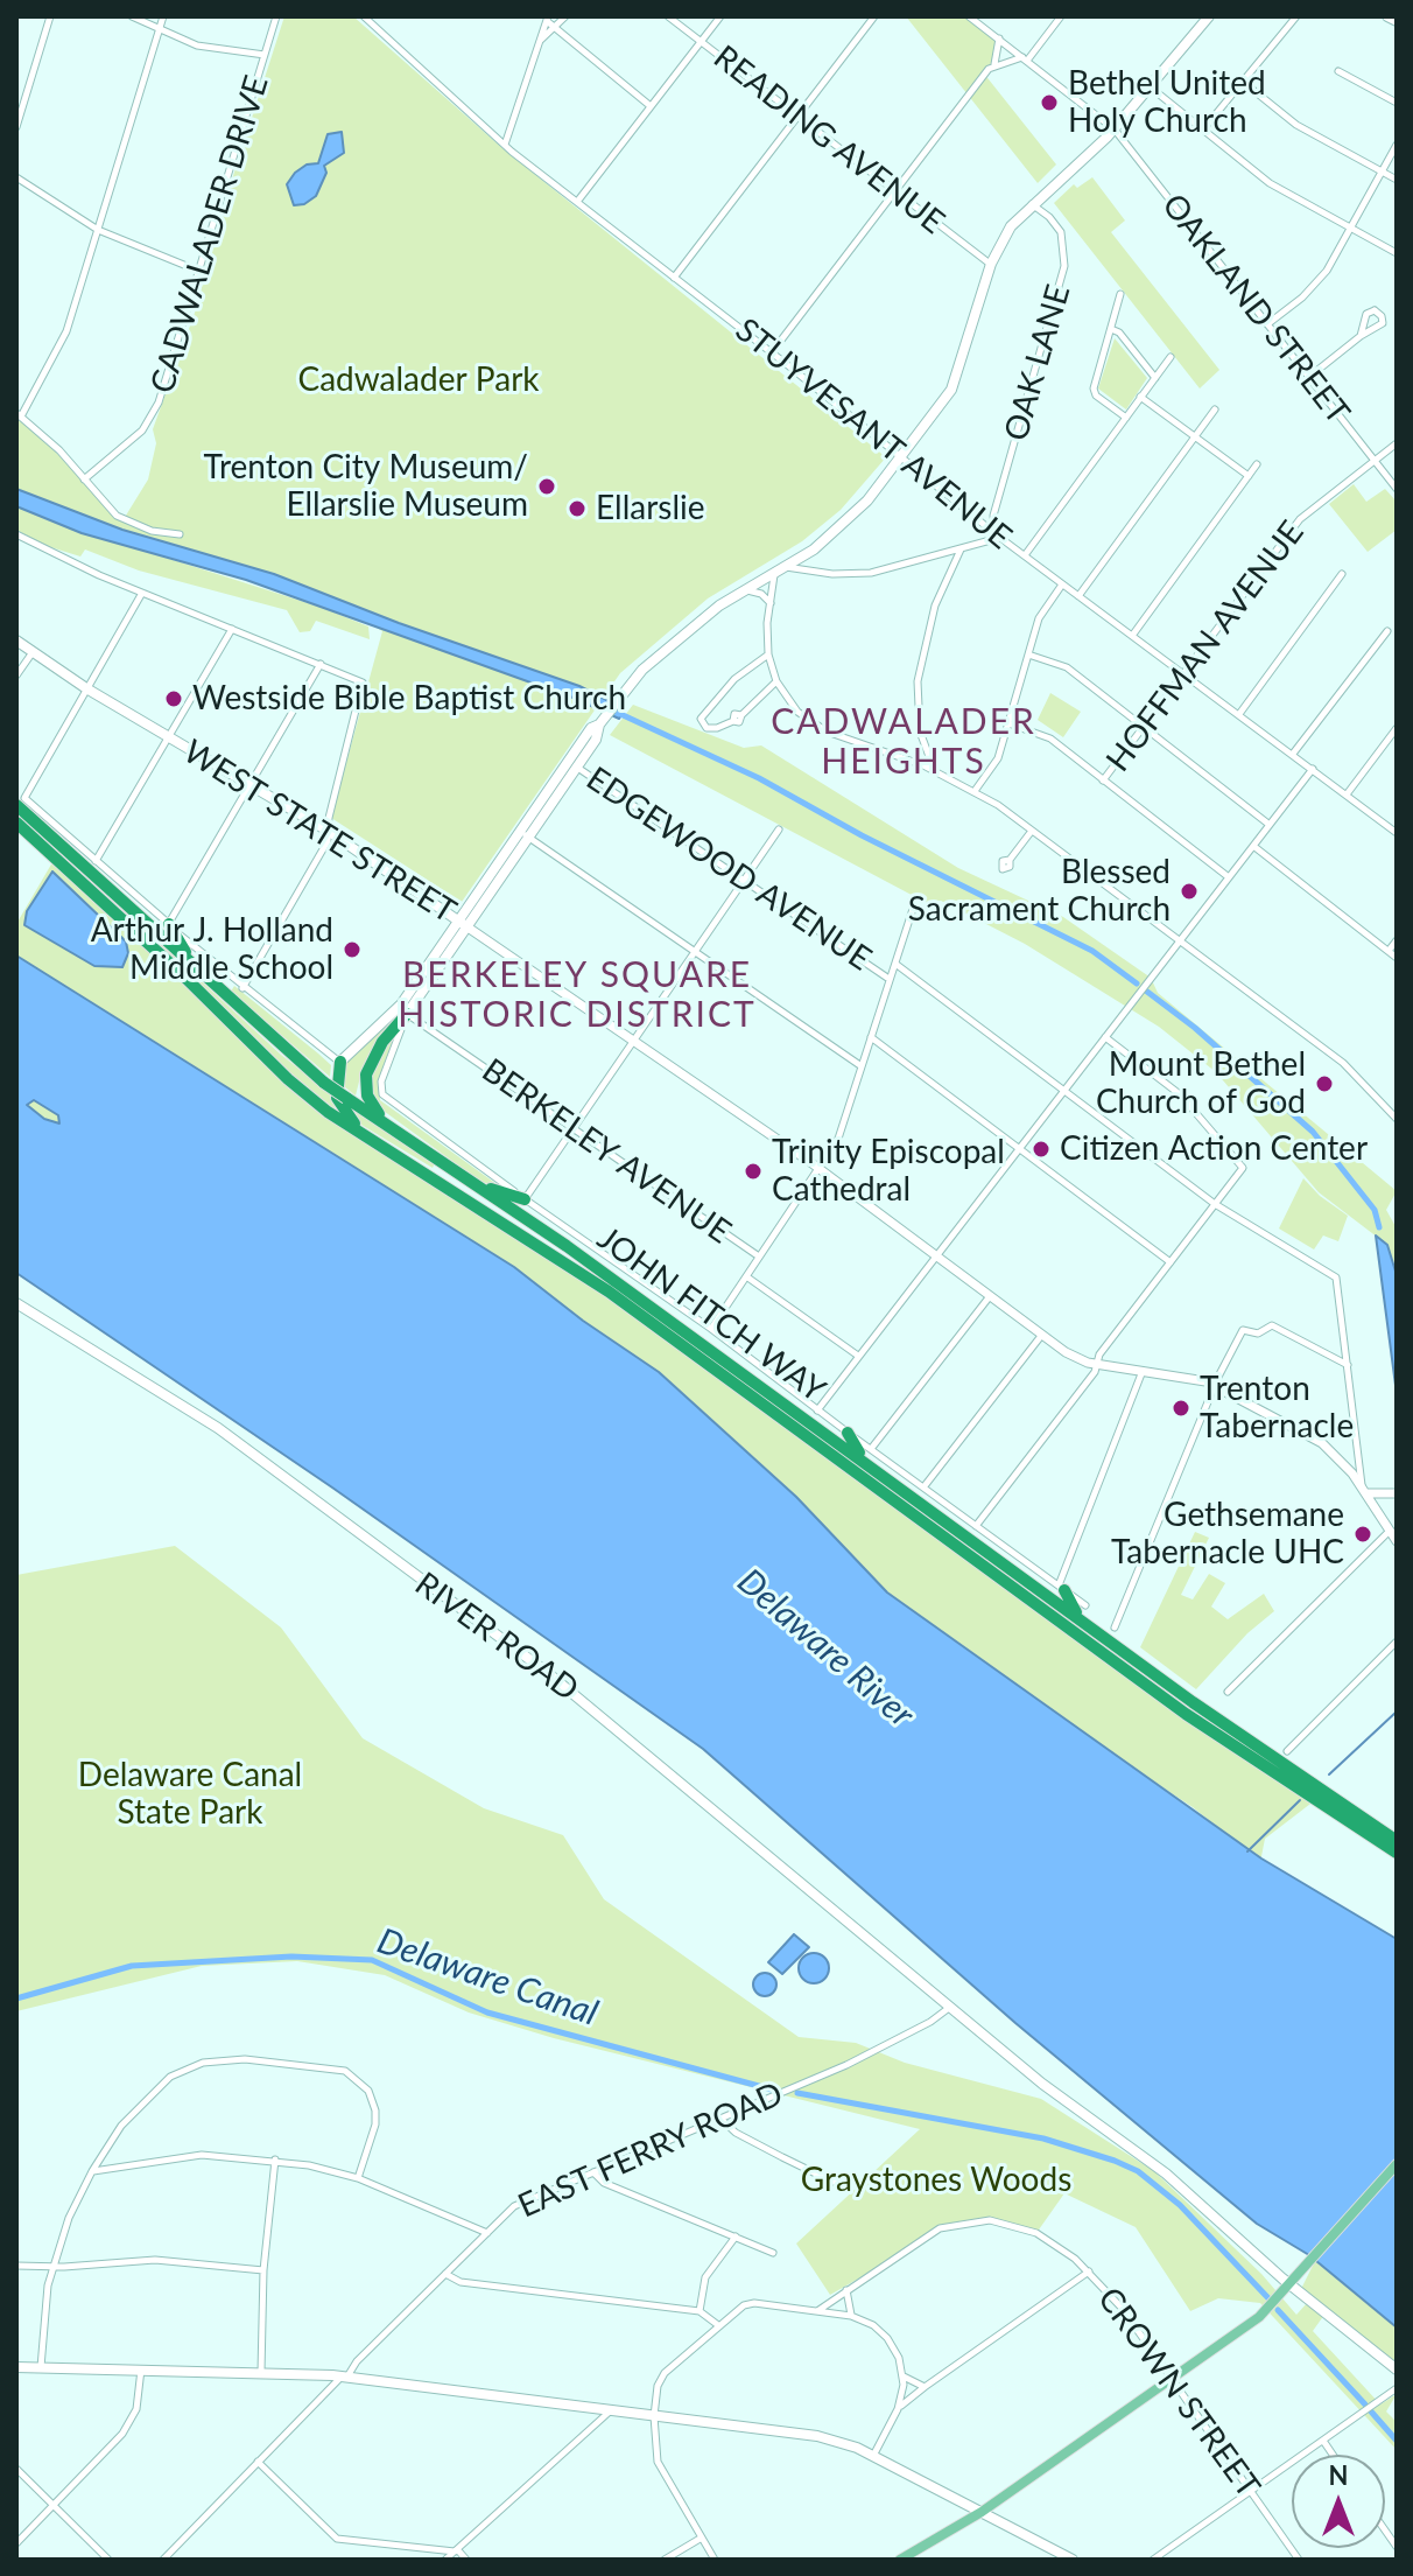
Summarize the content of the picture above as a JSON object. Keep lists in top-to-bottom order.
{
  "streets": {
    "highway": ["JOHN FITCH WAY"],
    "main road": ["WEST STATE STREET", "RIVER ROAD"],
    "street": [
      "READING AVENUE",
      "CADWALADER DRIVE",
      "OAKLAND STREET",
      "OAK LANE",
      "STUYVESANT AVENUE",
      "HOFFMAN AVENUE",
      "EDGEWOOD AVENUE",
      "BERKELEY AVENUE",
      "EAST FERRY ROAD",
      "CROWN STREET"
    ]
  },
  "crossings": [
    ["OAKLAND STREET", "HOFFMAN AVENUE"],
    ["OAK LANE", "STUYVESANT AVENUE"],
    ["STUYVESANT AVENUE", "HOFFMAN AVENUE"],
    ["RIVER ROAD", "EAST FERRY ROAD"]
  ],
  "districts": ["CADWALADER HEIGHTS", "BERKELEY SQUARE HISTORIC DISTRICT"],
  "water": ["Delaware River", "Delaware Canal"],
  "parks": ["Cadwalader Park", "Delaware Canal State Park", "Graystones Woods"],
  "places": [
    "Bethel United Holy Church",
    "Trenton City Museum/ Ellarslie Museum",
    "Ellarslie",
    "Westside Bible Baptist Church",
    "Blessed Sacrament Church",
    "Arthur J. Holland Middle School",
    "Mount Bethel Church of God",
    "Citizen Action Center",
    "Trinity Episcopal Cathedral",
    "Trenton Tabernacle",
    "Gethsemane Tabernacle UHC"
  ],
  "north": "top"
}
